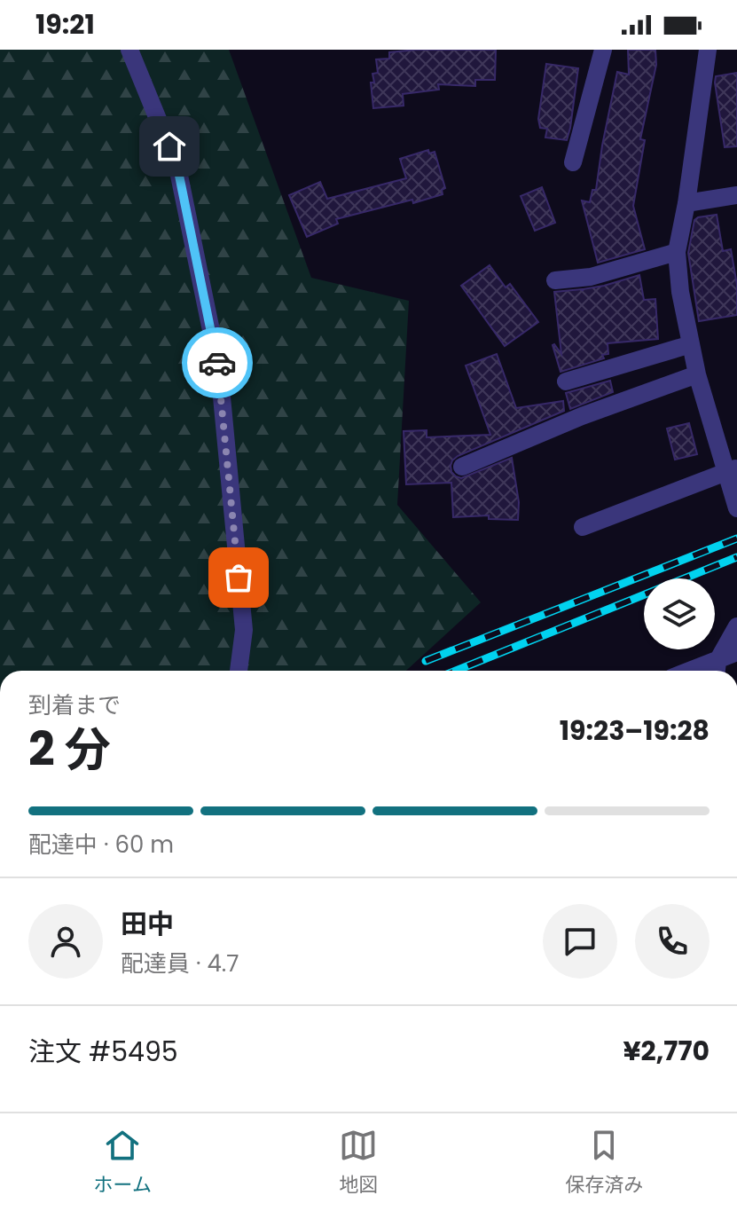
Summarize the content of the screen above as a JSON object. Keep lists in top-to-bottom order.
{
  "page": {
    "status": "19:21",
    "heading": ["2 分", "到着まで", "19:23–19:28"],
    "panel": [
      "田中",
      "配達員 · 4.7",
      "注文 #5495",
      "¥2,770"
    ],
    "bar": "配達中 · 60 m",
    "tabs": ["ホーム", "地図", "保存済み"]
  }
}
